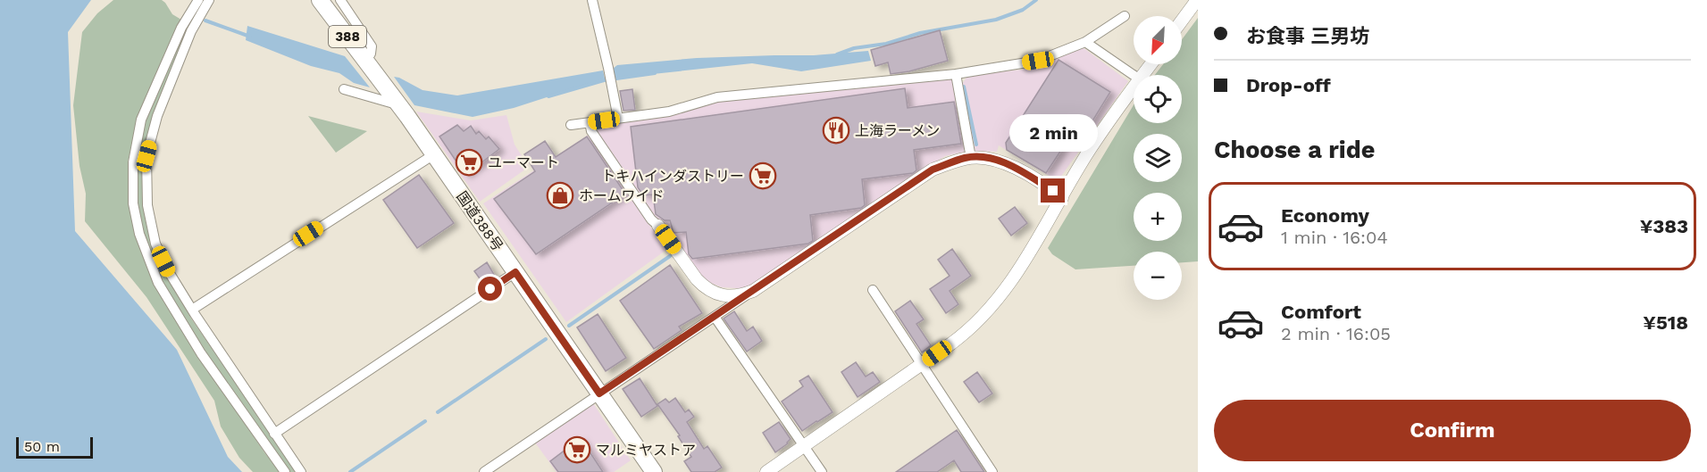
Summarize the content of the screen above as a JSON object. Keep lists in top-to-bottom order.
{
  "streets": {
    "highway": ["388", "国道388号"]
  },
  "places": {
    "restaurant": ["上海ラーメン"],
    "supermarket": ["ユーマート", "トキハインダストリー", "マルミヤストア"],
    "shop": ["ホームワイド"]
  },
  "scale_bar": "50 m",
  "north": "bottom left",
  "page": {
    "banner": ["お食事 三男坊", "Drop-off"],
    "map_buttons": ["+", "−"],
    "bubble": "2 min",
    "heading": "Choose a ride",
    "list": [
      {
        "name": "Economy",
        "note": "1 min · 16:04",
        "value": "¥383"
      },
      {
        "name": "Comfort",
        "note": "2 min · 16:05",
        "value": "¥518"
      }
    ],
    "buttons": "Confirm",
    "scale": "50 m"
  }
}
